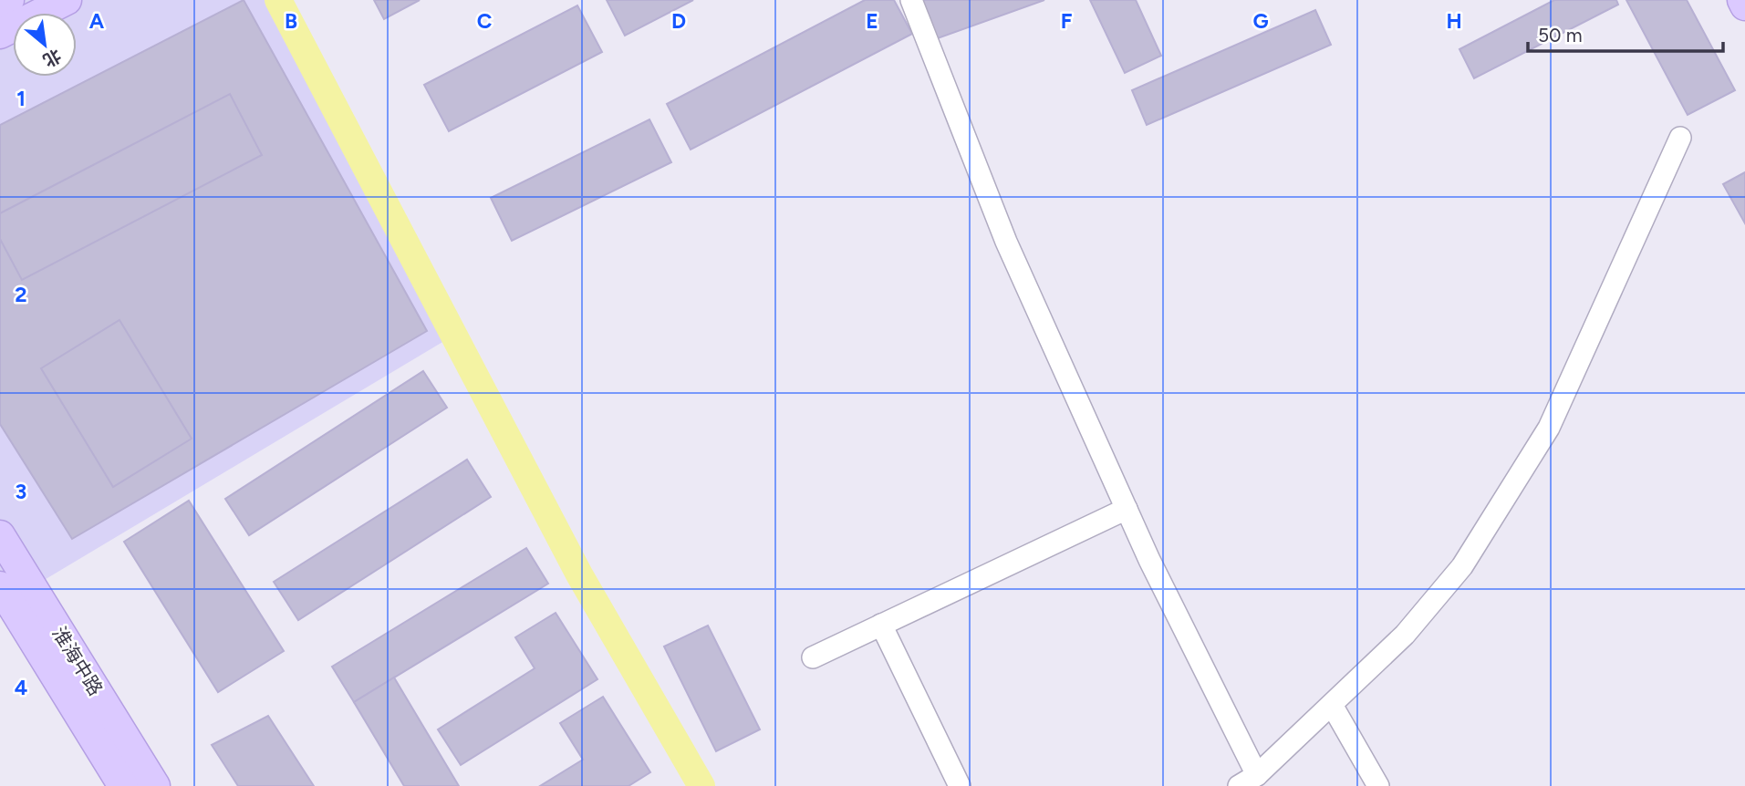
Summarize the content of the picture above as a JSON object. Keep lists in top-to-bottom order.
{
  "streets": {
    "main road": ["淮海中路"]
  },
  "scale_bar": "50 m",
  "north": "bottom right",
  "grid": {
    "columns": [
      "A",
      "B",
      "C",
      "D",
      "E",
      "F",
      "G",
      "H"
    ],
    "rows": [
      "1",
      "2",
      "3",
      "4"
    ]
  }
}
